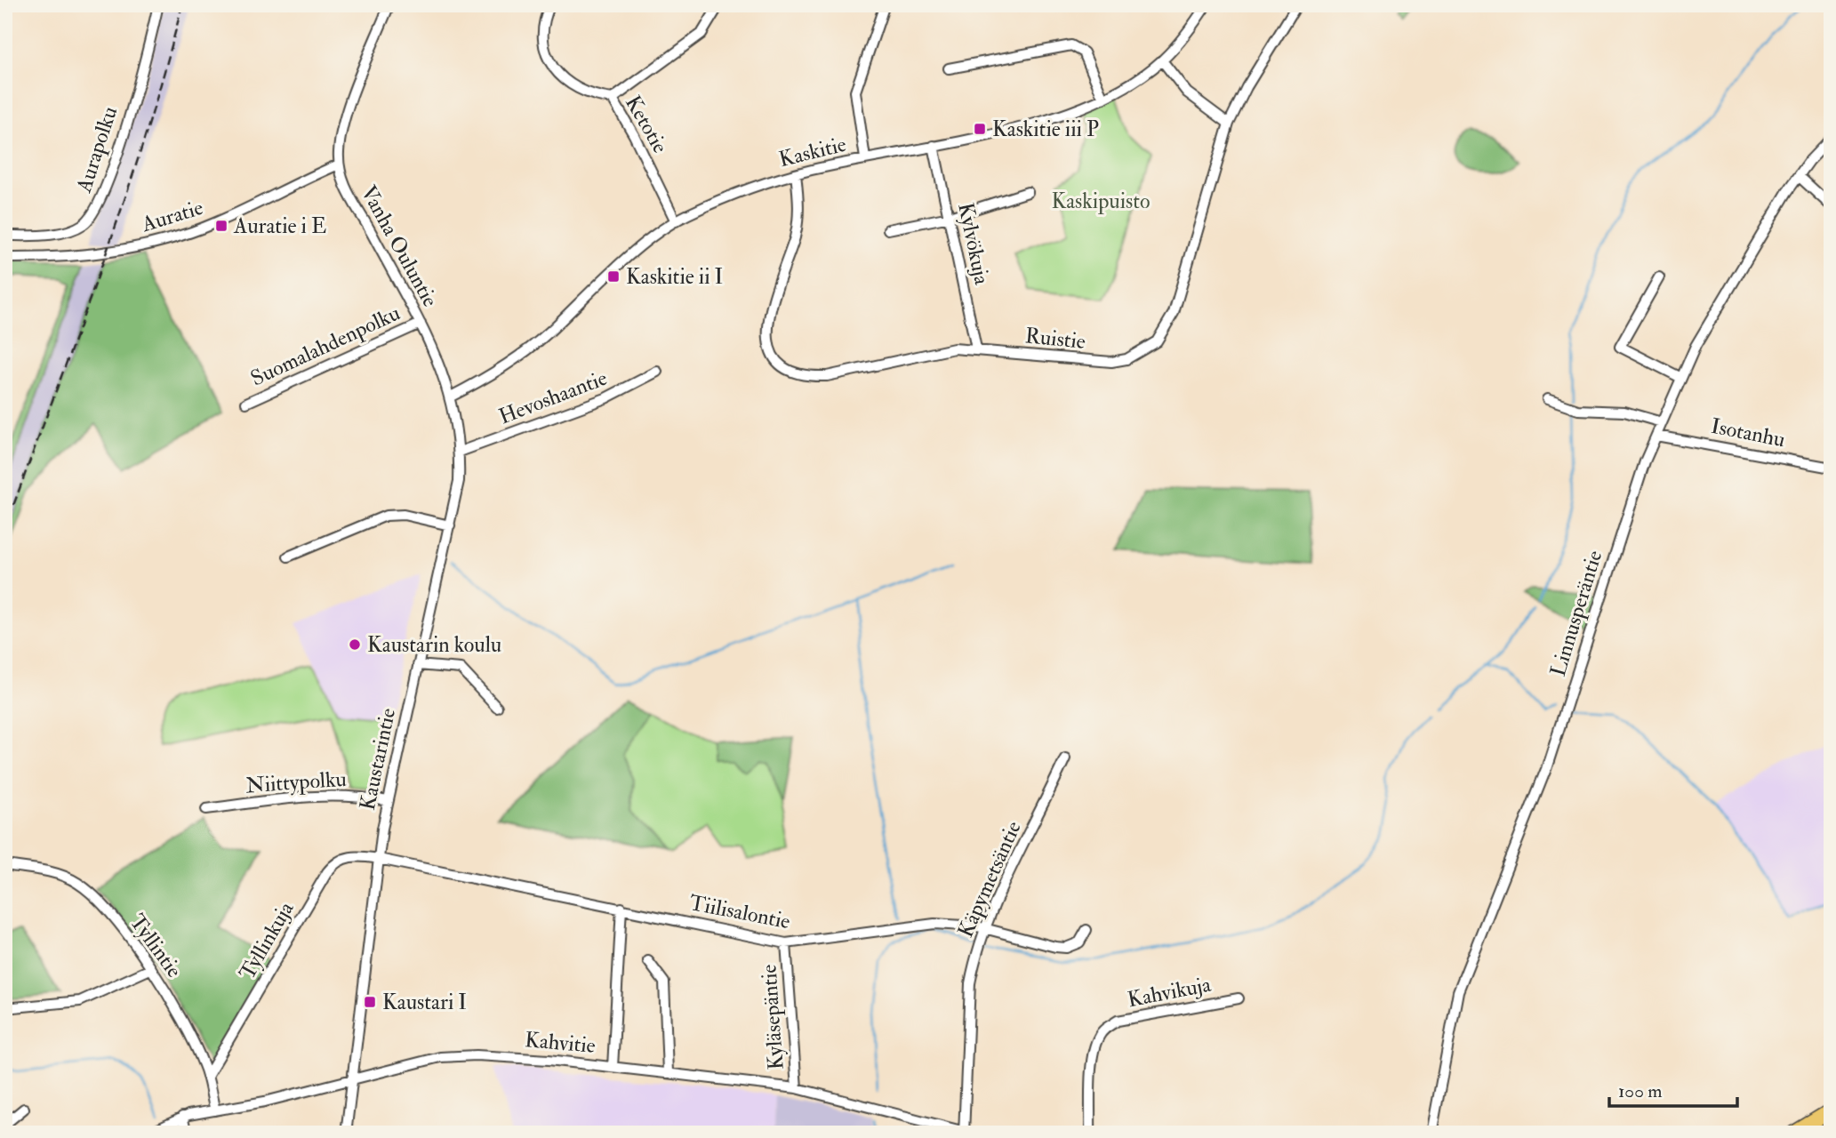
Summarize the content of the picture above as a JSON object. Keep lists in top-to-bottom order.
{
  "streets": {
    "street": [
      "Ketotie",
      "Aurapolku",
      "Kaskitie",
      "Auratie",
      "Kylvökuja",
      "Vanha Ouluntie",
      "Ruistie",
      "Suomalahdenpolku",
      "Hevoshaantie",
      "Isotanhu",
      "Linnusperäntie",
      "Kaustarintie",
      "Niittypolku",
      "Käpymetsäntie",
      "Tiilisalontie",
      "Tyllinkuja",
      "Tyllintie",
      "Kahvikuja",
      "Kyläsepäntie",
      "Kahvitie"
    ]
  },
  "crossings": [
    ["Ketotie", "Kaskitie"],
    ["Kaskitie", "Kylvökuja"],
    ["Kaskitie", "Vanha Ouluntie"],
    ["Kaskitie", "Ruistie"],
    ["Kaskitie", "Kaustarintie"],
    ["Auratie", "Vanha Ouluntie"],
    ["Kylvökuja", "Ruistie"],
    ["Vanha Ouluntie", "Suomalahdenpolku"],
    ["Vanha Ouluntie", "Kaustarintie"],
    ["Hevoshaantie", "Kaustarintie"],
    ["Isotanhu", "Linnusperäntie"],
    ["Kaustarintie", "Niittypolku"],
    ["Kaustarintie", "Tiilisalontie"],
    ["Kaustarintie", "Tyllinkuja"],
    ["Kaustarintie", "Kahvitie"],
    ["Käpymetsäntie", "Tiilisalontie"],
    ["Käpymetsäntie", "Kahvitie"],
    ["Tiilisalontie", "Tyllinkuja"],
    ["Tiilisalontie", "Kyläsepäntie"],
    ["Tyllinkuja", "Tyllintie"],
    ["Tyllintie", "Kahvitie"],
    ["Kyläsepäntie", "Kahvitie"]
  ],
  "parks": ["Kaskipuisto"],
  "places": {
    "transit": [
      "Kaskitie iii P",
      "Auratie i E",
      "Kaskitie ii I",
      "Kaustari I"
    ],
    "other": ["Kaustarin koulu"]
  },
  "scale_bar": "100 m"
}
